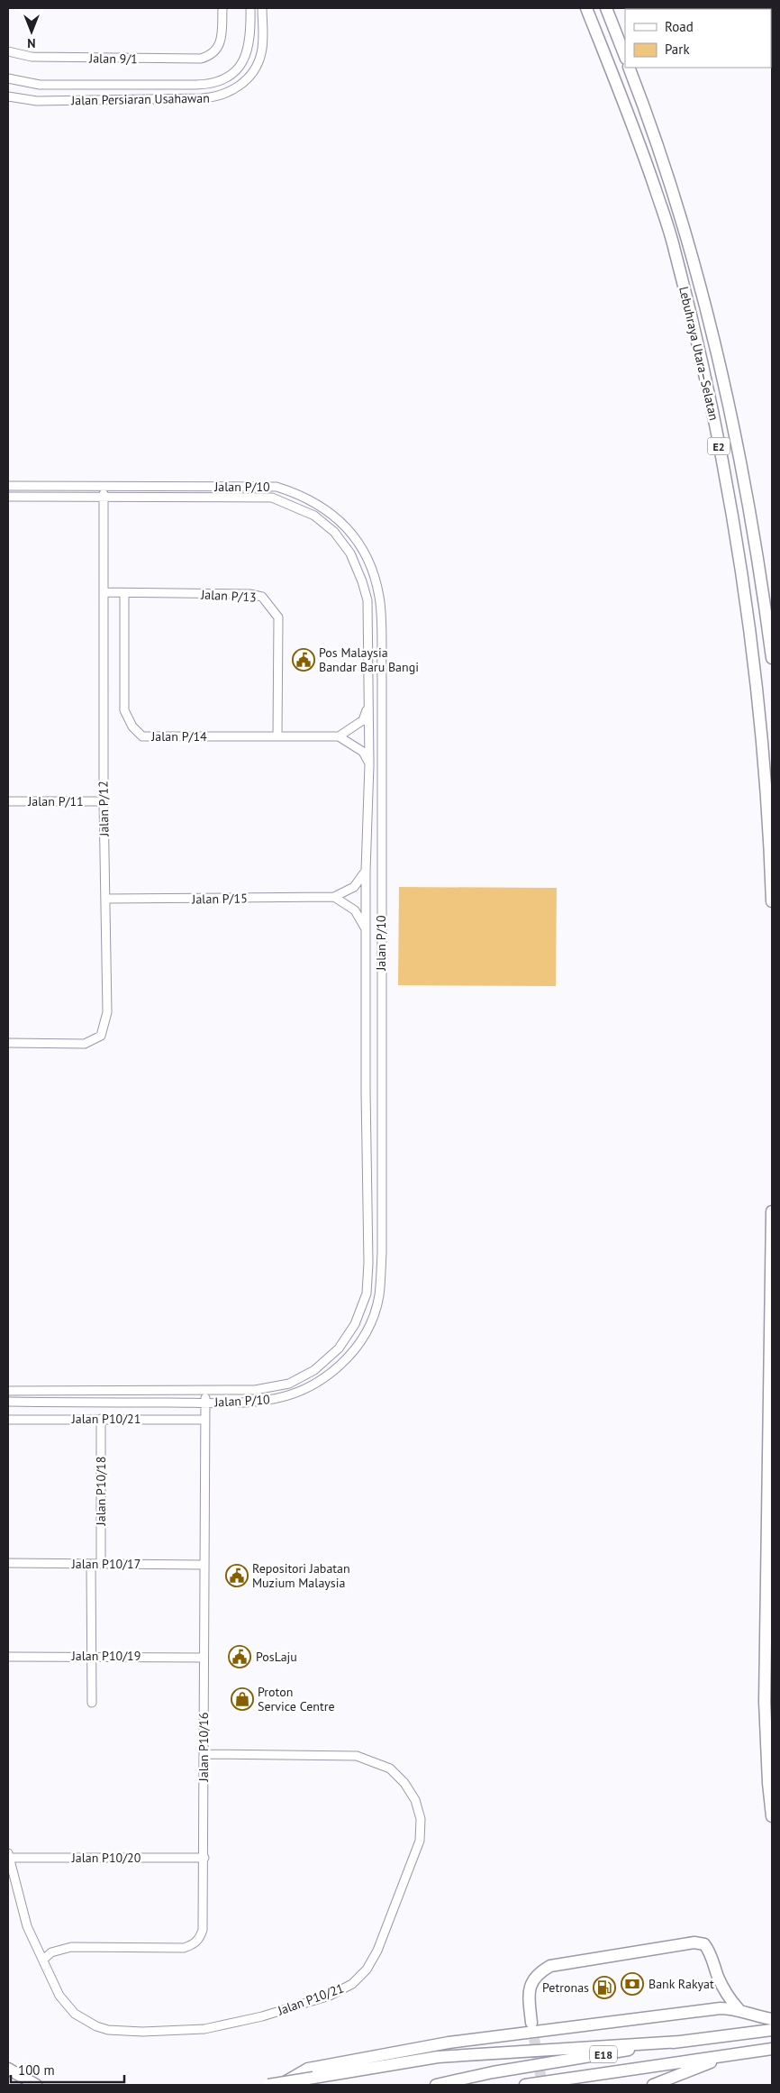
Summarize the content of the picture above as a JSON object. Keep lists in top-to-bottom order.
{
  "streets": {
    "highway": ["Lebuhraya Utara–Selatan", "E2", "E18"],
    "street": [
      "Jalan 9/1",
      "Jalan Persiaran Usahawan",
      "Jalan P/10",
      "Jalan P/13",
      "Jalan P/14",
      "Jalan P/11",
      "Jalan P/12",
      "Jalan P/15",
      "Jalan P10/21",
      "Jalan P10/18",
      "Jalan P10/17",
      "Jalan P10/19",
      "Jalan P10/16",
      "Jalan P10/20"
    ]
  },
  "crossings": [
    ["Jalan P/10", "Jalan P/12"],
    ["Jalan P/10", "Jalan P/15"],
    ["Jalan P/10", "Jalan P10/16"],
    ["Jalan P/13", "Jalan P/14"],
    ["Jalan P/13", "Jalan P/12"],
    ["Jalan P/11", "Jalan P/12"],
    ["Jalan P/12", "Jalan P/15"],
    ["Jalan P10/21", "Jalan P10/18"],
    ["Jalan P10/21", "Jalan P10/16"],
    ["Jalan P10/21", "Jalan P10/20"],
    ["Jalan P10/18", "Jalan P10/17"],
    ["Jalan P10/17", "Jalan P10/16"],
    ["Jalan P10/19", "Jalan P10/16"],
    ["Jalan P10/16", "Jalan P10/20"]
  ],
  "places": {
    "public building": ["Pos Malaysia Bandar Baru Bangi", "Repositori Jabatan Muzium Malaysia", "PosLaju"],
    "shop": ["Proton Service Centre"],
    "bank": ["Bank Rakyat"],
    "fuel station": ["Petronas"]
  },
  "legend": ["Road", "Park"],
  "scale_bar": "100 m",
  "north": "bottom"
}
